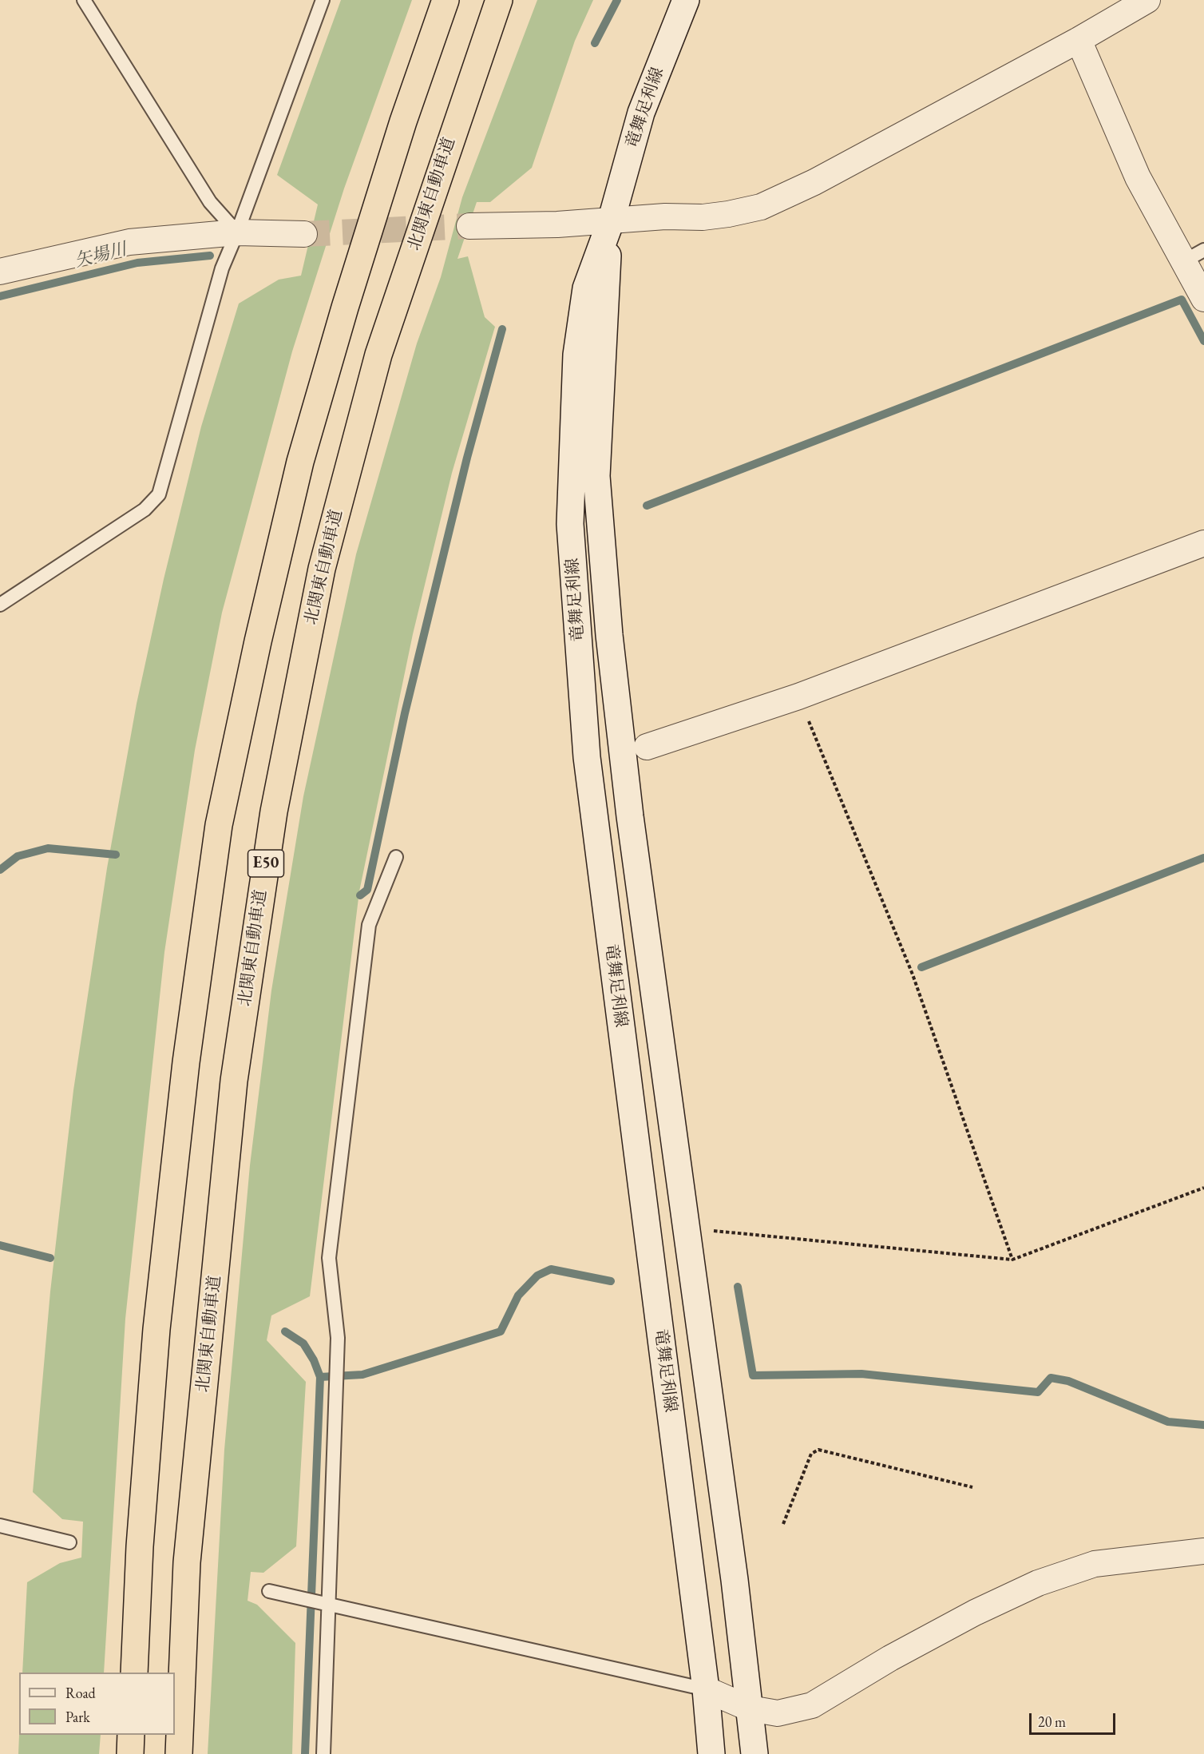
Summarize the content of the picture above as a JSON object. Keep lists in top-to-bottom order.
{
  "streets": {
    "highway": ["北関東自動車道", "E50"],
    "main road": ["竜舞足利線"]
  },
  "water": ["矢場川"],
  "legend": ["Road", "Park"],
  "scale_bar": "20 m"
}
